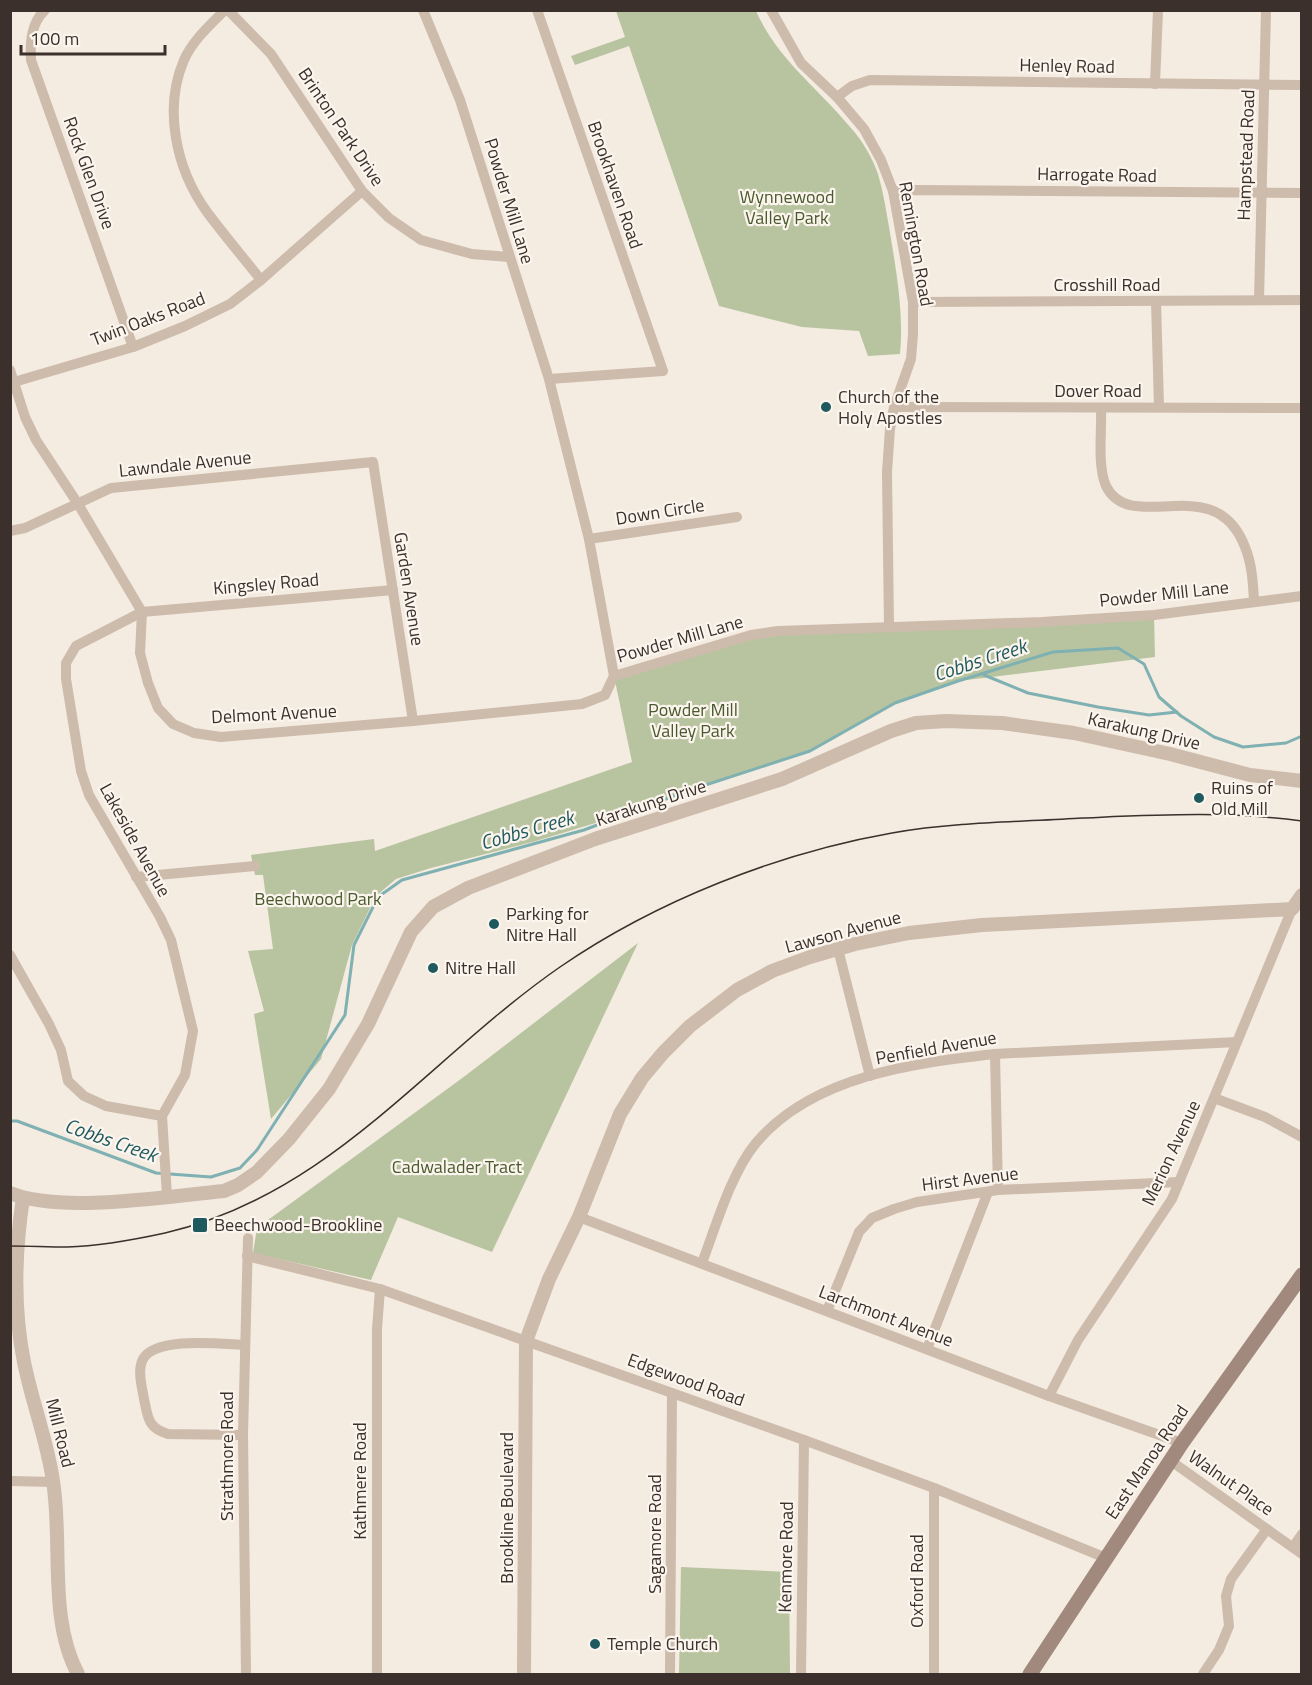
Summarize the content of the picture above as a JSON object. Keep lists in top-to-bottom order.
{
  "streets": {
    "main road": ["East Manoa Road"],
    "street": [
      "Henley Road",
      "Brinton Park Drive",
      "Hampstead Road",
      "Rock Glen Drive",
      "Harrogate Road",
      "Brookhaven Road",
      "Powder Mill Lane",
      "Remington Road",
      "Crosshill Road",
      "Twin Oaks Road",
      "Dover Road",
      "Lawndale Avenue",
      "Down Circle",
      "Kingsley Road",
      "Garden Avenue",
      "Delmont Avenue",
      "Karakung Drive",
      "Lakeside Avenue",
      "Lawson Avenue",
      "Penfield Avenue",
      "Merion Avenue",
      "Hirst Avenue",
      "Larchmont Avenue",
      "Edgewood Road",
      "Mill Road",
      "Strathmore Road",
      "Kathmere Road",
      "Walnut Place",
      "Brookline Boulevard",
      "Sagamore Road",
      "Kenmore Road",
      "Oxford Road"
    ]
  },
  "crossings": [
    ["Henley Road", "Hampstead Road"],
    ["Henley Road", "Remington Road"],
    ["Brinton Park Drive", "Powder Mill Lane"],
    ["Brinton Park Drive", "Twin Oaks Road"],
    ["Hampstead Road", "Harrogate Road"],
    ["Hampstead Road", "Crosshill Road"],
    ["Rock Glen Drive", "Twin Oaks Road"],
    ["Harrogate Road", "Remington Road"],
    ["Brookhaven Road", "Powder Mill Lane"],
    ["Powder Mill Lane", "Remington Road"],
    ["Powder Mill Lane", "Down Circle"],
    ["Powder Mill Lane", "Delmont Avenue"],
    ["Remington Road", "Crosshill Road"],
    ["Remington Road", "Dover Road"],
    ["Lawndale Avenue", "Garden Avenue"],
    ["Kingsley Road", "Garden Avenue"],
    ["Kingsley Road", "Delmont Avenue"],
    ["Kingsley Road", "Lakeside Avenue"],
    ["Garden Avenue", "Delmont Avenue"],
    ["Delmont Avenue", "Lakeside Avenue"],
    ["Karakung Drive", "Mill Road"],
    ["Lawson Avenue", "Merion Avenue"],
    ["Lawson Avenue", "Larchmont Avenue"],
    ["Lawson Avenue", "Edgewood Road"],
    ["Lawson Avenue", "Brookline Boulevard"],
    ["Penfield Avenue", "Merion Avenue"],
    ["Penfield Avenue", "Larchmont Avenue"],
    ["Merion Avenue", "Hirst Avenue"],
    ["Merion Avenue", "Larchmont Avenue"],
    ["Hirst Avenue", "Larchmont Avenue"],
    ["Larchmont Avenue", "East Manoa Road"],
    ["Edgewood Road", "Strathmore Road"],
    ["Edgewood Road", "East Manoa Road"],
    ["Edgewood Road", "Kathmere Road"],
    ["Edgewood Road", "Brookline Boulevard"],
    ["Edgewood Road", "Sagamore Road"],
    ["Edgewood Road", "Kenmore Road"],
    ["Edgewood Road", "Oxford Road"],
    ["East Manoa Road", "Walnut Place"]
  ],
  "water": ["Cobbs Creek"],
  "parks": [
    "Wynnewood Valley Park",
    "Powder Mill Valley Park",
    "Beechwood Park",
    "Cadwalader Tract"
  ],
  "places": {
    "other": [
      "Church of the Holy Apostles",
      "Ruins of Old Mill",
      "Parking for Nitre Hall",
      "Nitre Hall",
      "Temple Church"
    ],
    "transit": ["Beechwood-Brookline"]
  },
  "scale_bar": "100 m"
}
